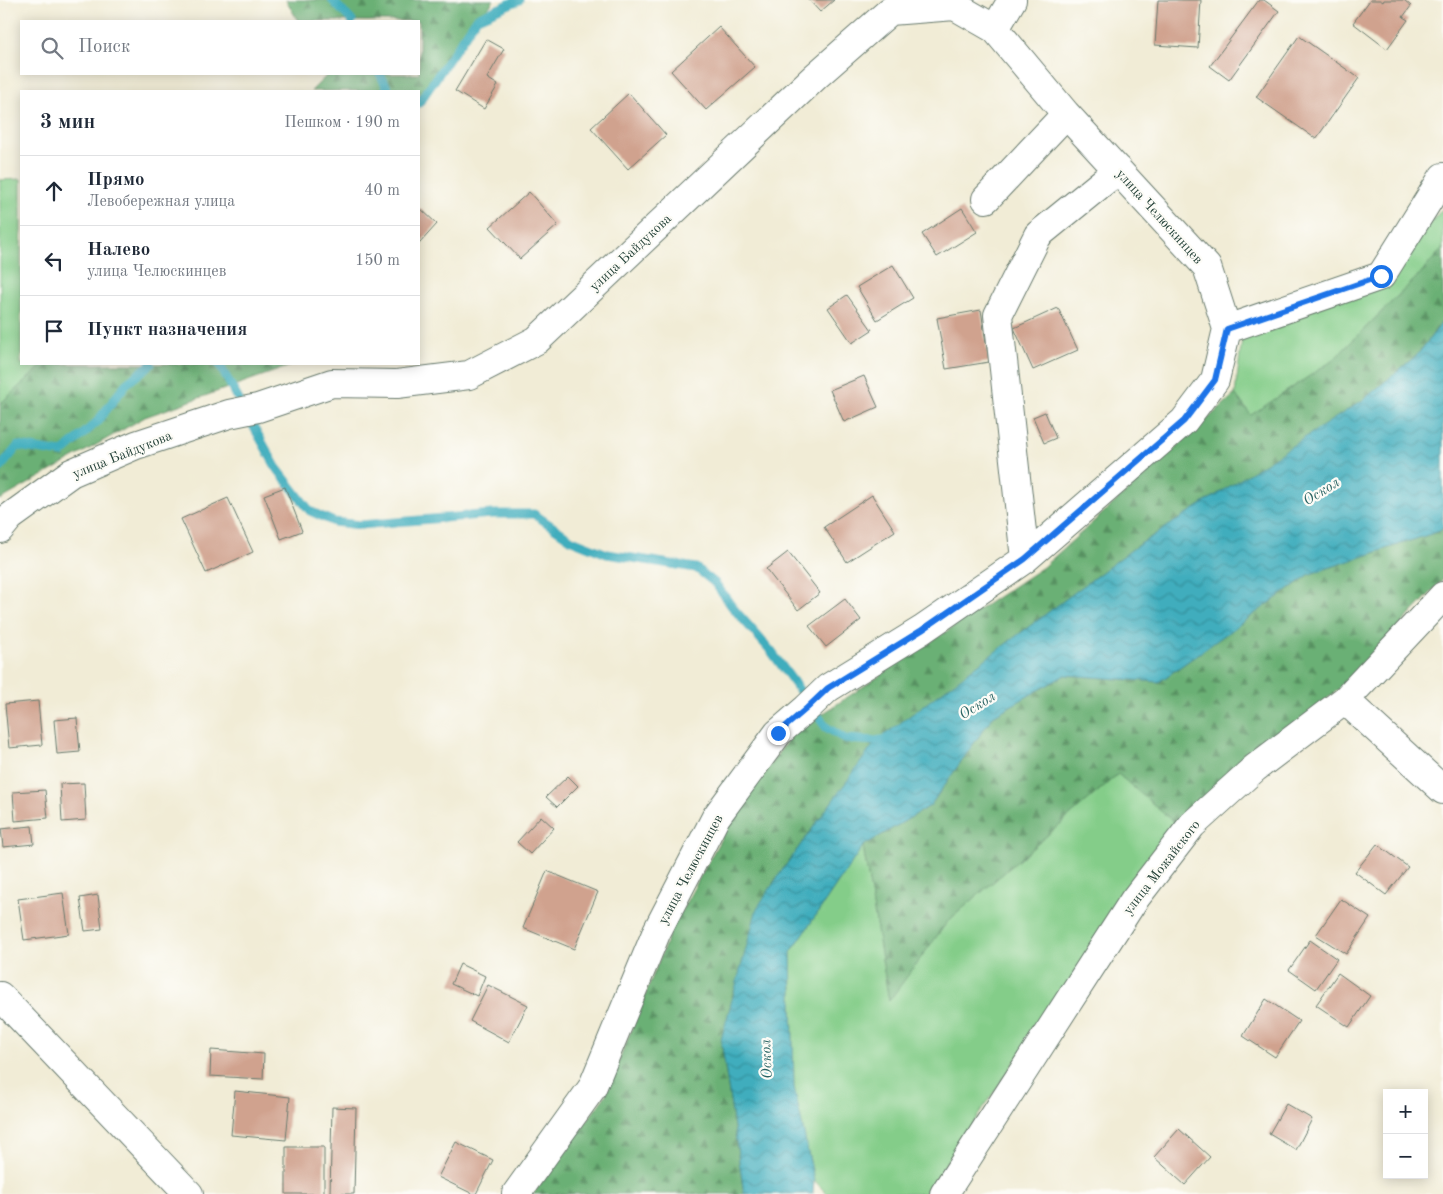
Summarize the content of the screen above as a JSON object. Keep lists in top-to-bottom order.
{
  "streets": {
    "street": ["улица Челюскинцев", "улица Байдукова", "улица Можайского"]
  },
  "crossings": [
    ["улица Челюскинцев", "улица Байдукова"]
  ],
  "water": ["Оскол"],
  "page": {
    "search": "Поиск",
    "heading": ["3 мин", "Пешком · 190 m"],
    "list": [
      ["Прямо", "Левобережная улица", "40 m"],
      ["Налево", "улица Челюскинцев", "150 m"],
      "Пункт назначения"
    ],
    "map_buttons": ["+", "−"]
  }
}
